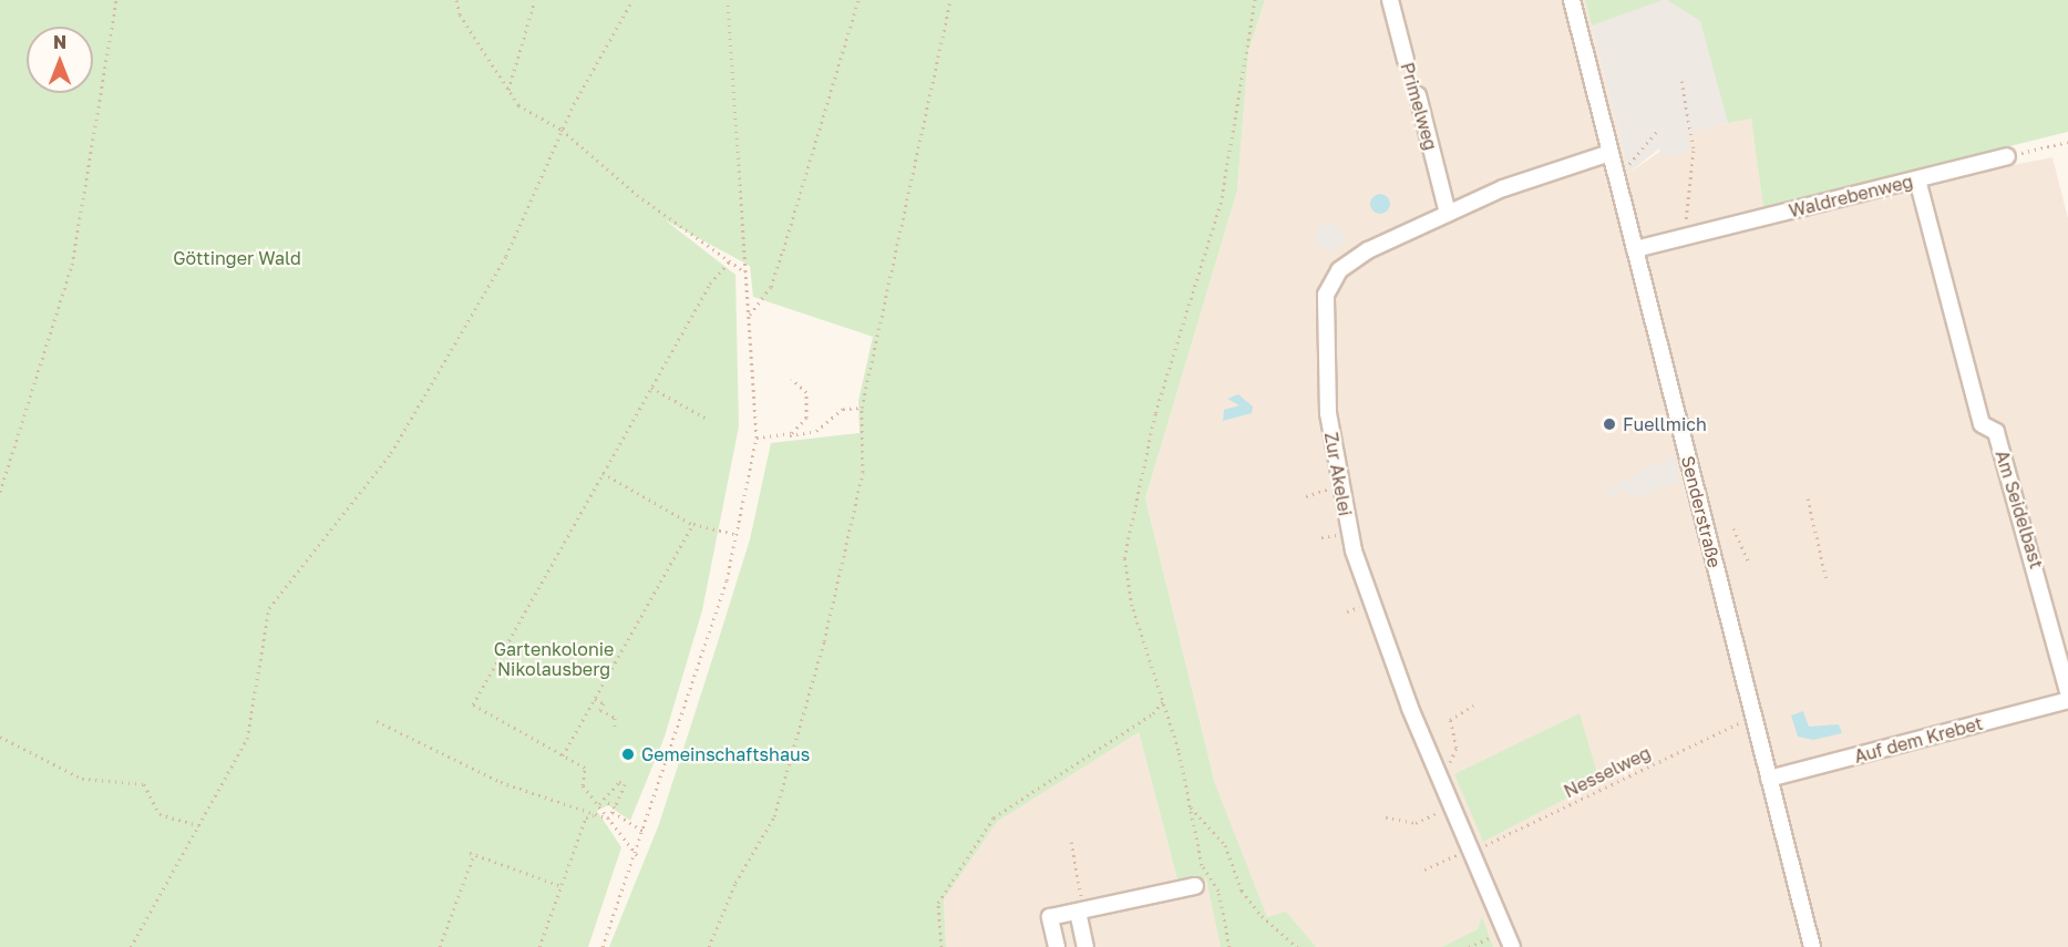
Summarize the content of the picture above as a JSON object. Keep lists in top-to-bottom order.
{
  "streets": {
    "street": [
      "Primelweg",
      "Waldrebenweg",
      "Zur Akelei",
      "Am Seidelbast",
      "Senderstraße",
      "Auf dem Krebet"
    ],
    "path": ["Nesselweg"]
  },
  "crossings": [
    ["Primelweg", "Zur Akelei"],
    ["Waldrebenweg", "Am Seidelbast"],
    ["Waldrebenweg", "Senderstraße"],
    ["Zur Akelei", "Senderstraße"],
    ["Zur Akelei", "Nesselweg"],
    ["Senderstraße", "Auf dem Krebet"],
    ["Senderstraße", "Nesselweg"]
  ],
  "parks": ["Göttinger Wald", "Gartenkolonie Nikolausberg"],
  "places": ["Fuellmich", "Gemeinschaftshaus"],
  "north": "top"
}
